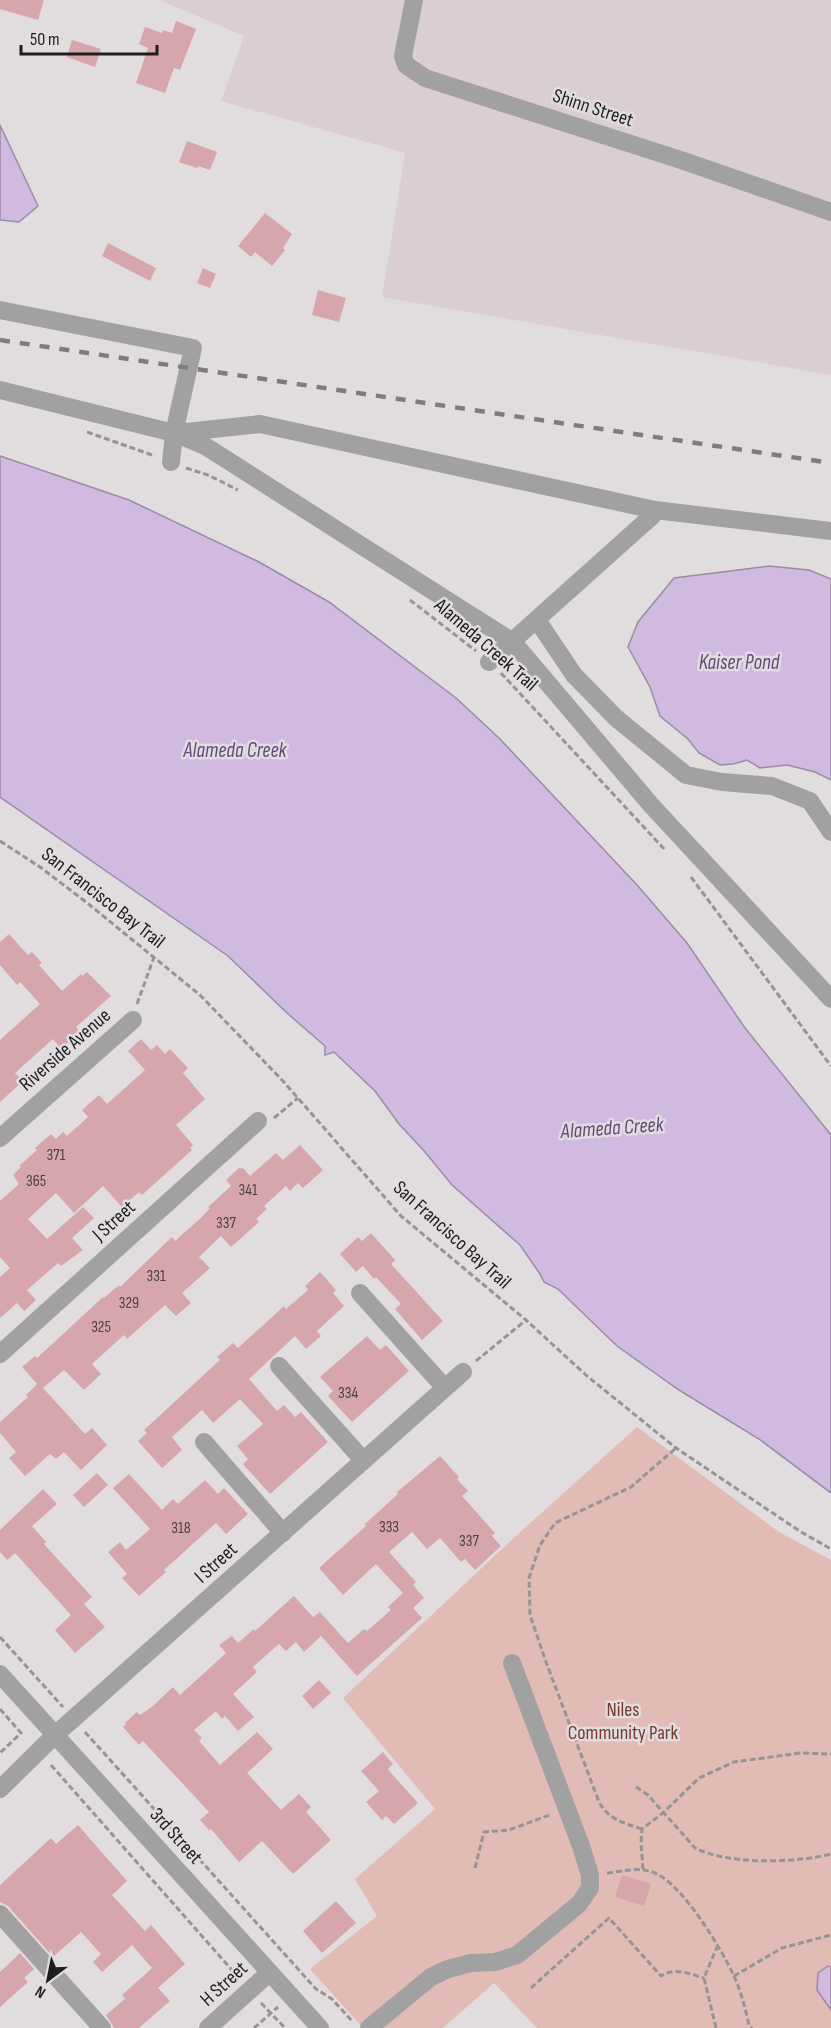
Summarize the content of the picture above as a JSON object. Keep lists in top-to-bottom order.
{
  "streets": {
    "street": [
      "Shinn Street",
      "Riverside Avenue",
      "J Street",
      "I Street",
      "3rd Street",
      "H Street"
    ],
    "path": ["Alameda Creek Trail", "San Francisco Bay Trail"]
  },
  "crossings": [
    ["I Street", "3rd Street"],
    ["3rd Street", "H Street"]
  ],
  "water": ["Kaiser Pond", "Alameda Creek"],
  "parks": ["Niles Community Park"],
  "house_numbers": [
    "371",
    "365",
    "341",
    "337",
    "331",
    "329",
    "325",
    "334",
    "333",
    "318",
    "337"
  ],
  "scale_bar": "50 m",
  "north": "bottom left"
}
